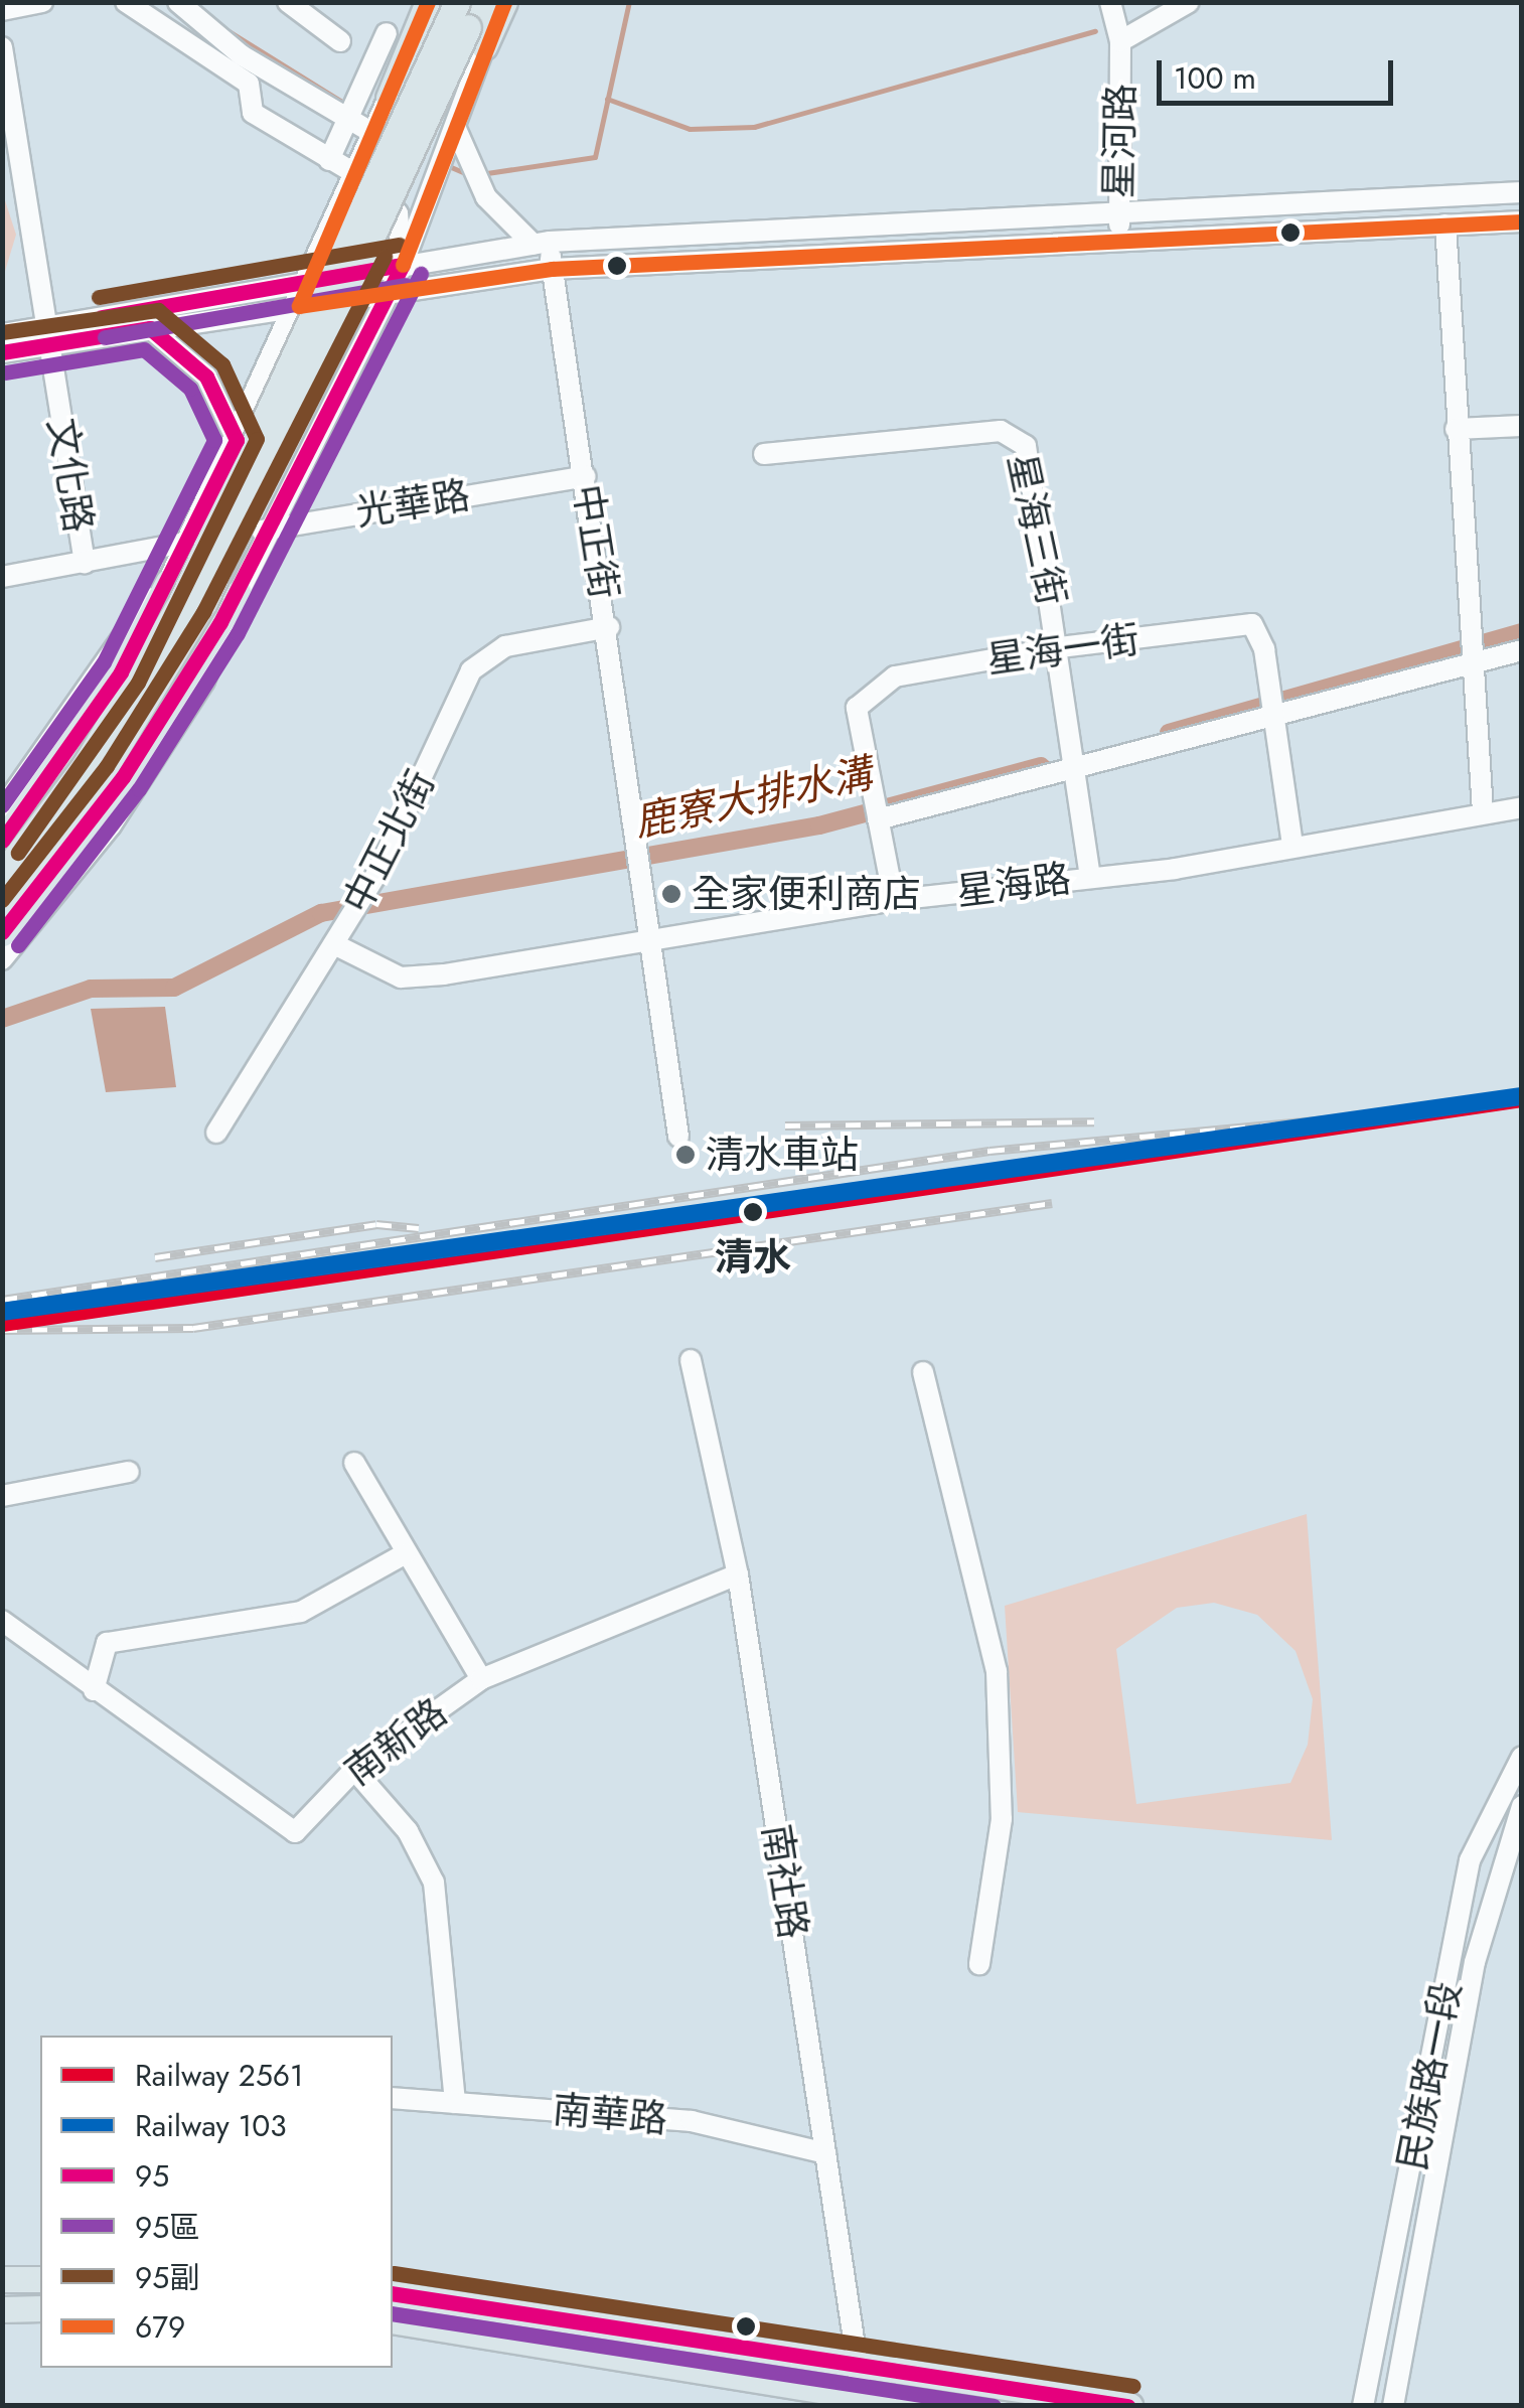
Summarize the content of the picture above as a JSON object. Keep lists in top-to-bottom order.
{
  "streets": {
    "street": [
      "星河路",
      "文化路",
      "光華路",
      "星海三街",
      "中正街",
      "星海一街",
      "中正北街",
      "星海路",
      "南新路",
      "南社路",
      "民族路一段",
      "南華路"
    ]
  },
  "crossings": [
    ["文化路", "光華路"],
    ["光華路", "中正街"],
    ["星海三街", "星海一街"],
    ["星海三街", "星海路"],
    ["中正街", "中正北街"],
    ["中正街", "星海路"],
    ["星海一街", "星海路"],
    ["中正北街", "星海路"],
    ["南新路", "南社路"],
    ["南社路", "南華路"]
  ],
  "water": ["鹿寮大排水溝"],
  "places": ["全家便利商店", "清水車站", "清水"],
  "lines": [
    "transit line 679",
    "transit line 95副",
    "transit line 95",
    "transit line 95區",
    "rail line 103",
    "rail line 2561"
  ],
  "legend": [
    "Railway 2561",
    "Railway 103",
    "95",
    "95區",
    "95副",
    "679"
  ],
  "scale_bar": "100 m"
}
